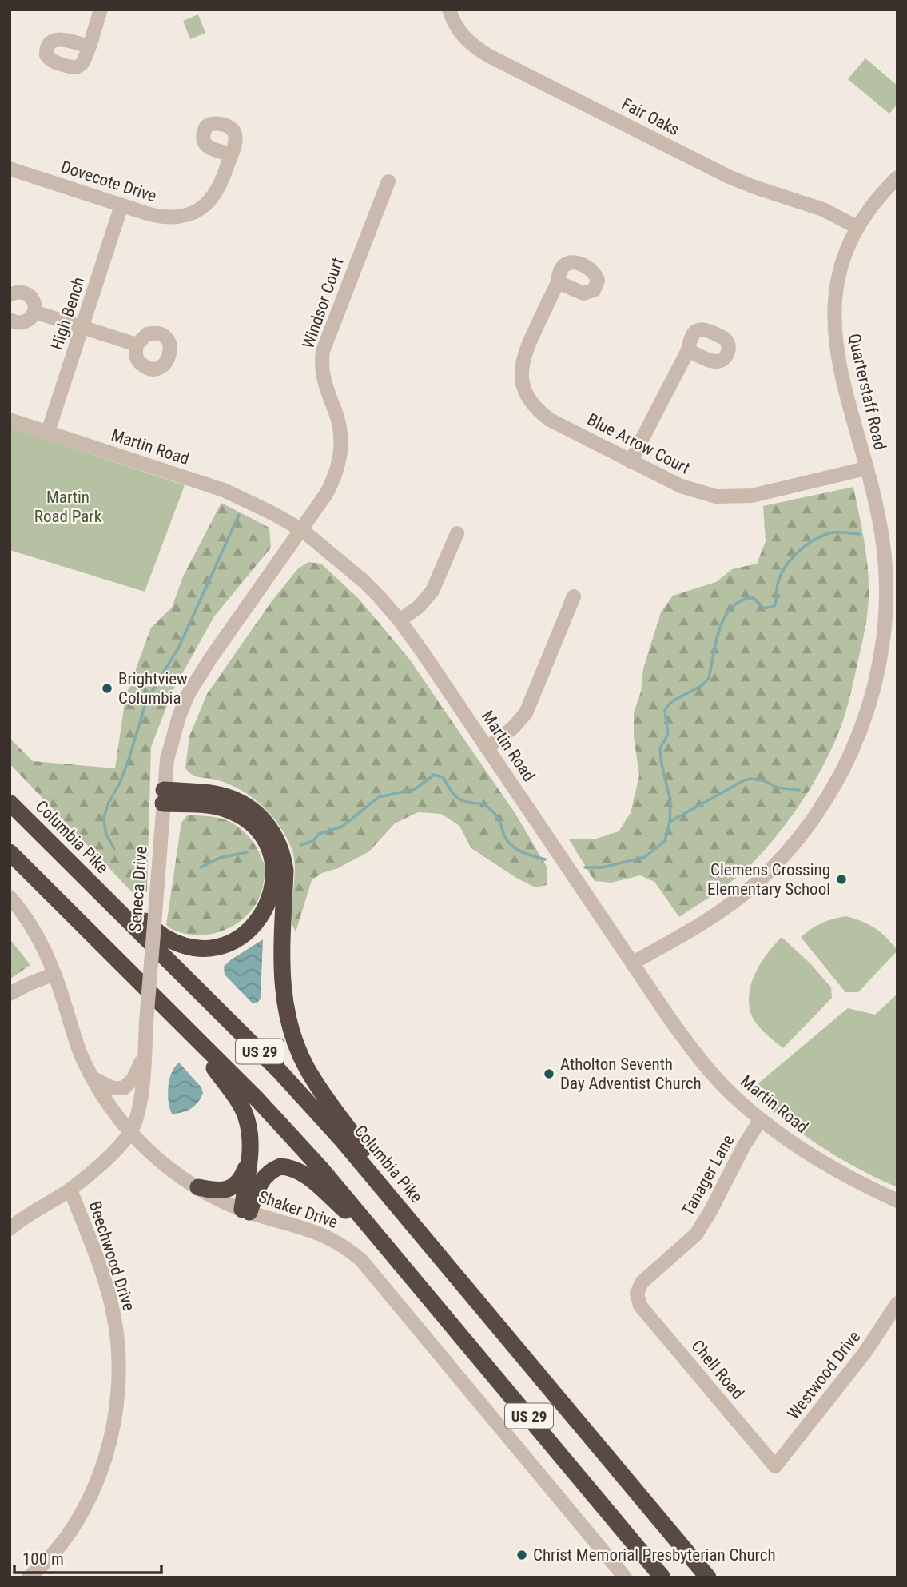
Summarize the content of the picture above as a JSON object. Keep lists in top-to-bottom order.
{
  "streets": {
    "highway": ["Columbia Pike", "US 29"],
    "street": [
      "Fair Oaks",
      "Dovecote Drive",
      "Windsor Court",
      "High Bench",
      "Quarterstaff Road",
      "Blue Arrow Court",
      "Martin Road",
      "Seneca Drive",
      "Tanager Lane",
      "Shaker Drive",
      "Beechwood Drive",
      "Chell Road",
      "Westwood Drive"
    ]
  },
  "crossings": [
    ["Fair Oaks", "Quarterstaff Road"],
    ["Dovecote Drive", "High Bench"],
    ["Windsor Court", "Martin Road"],
    ["Windsor Court", "Seneca Drive"],
    ["High Bench", "Martin Road"],
    ["Quarterstaff Road", "Blue Arrow Court"],
    ["Quarterstaff Road", "Martin Road"],
    ["Martin Road", "Seneca Drive"],
    ["Martin Road", "Tanager Lane"],
    ["Seneca Drive", "Shaker Drive"],
    ["Seneca Drive", "Beechwood Drive"],
    ["Tanager Lane", "Chell Road"],
    ["Chell Road", "Westwood Drive"]
  ],
  "parks": ["Martin Road Park"],
  "places": [
    "Brightview Columbia",
    "Clemens Crossing Elementary School",
    "Atholton Seventh Day Adventist Church",
    "Christ Memorial Presbyterian Church"
  ],
  "scale_bar": "100 m"
}
